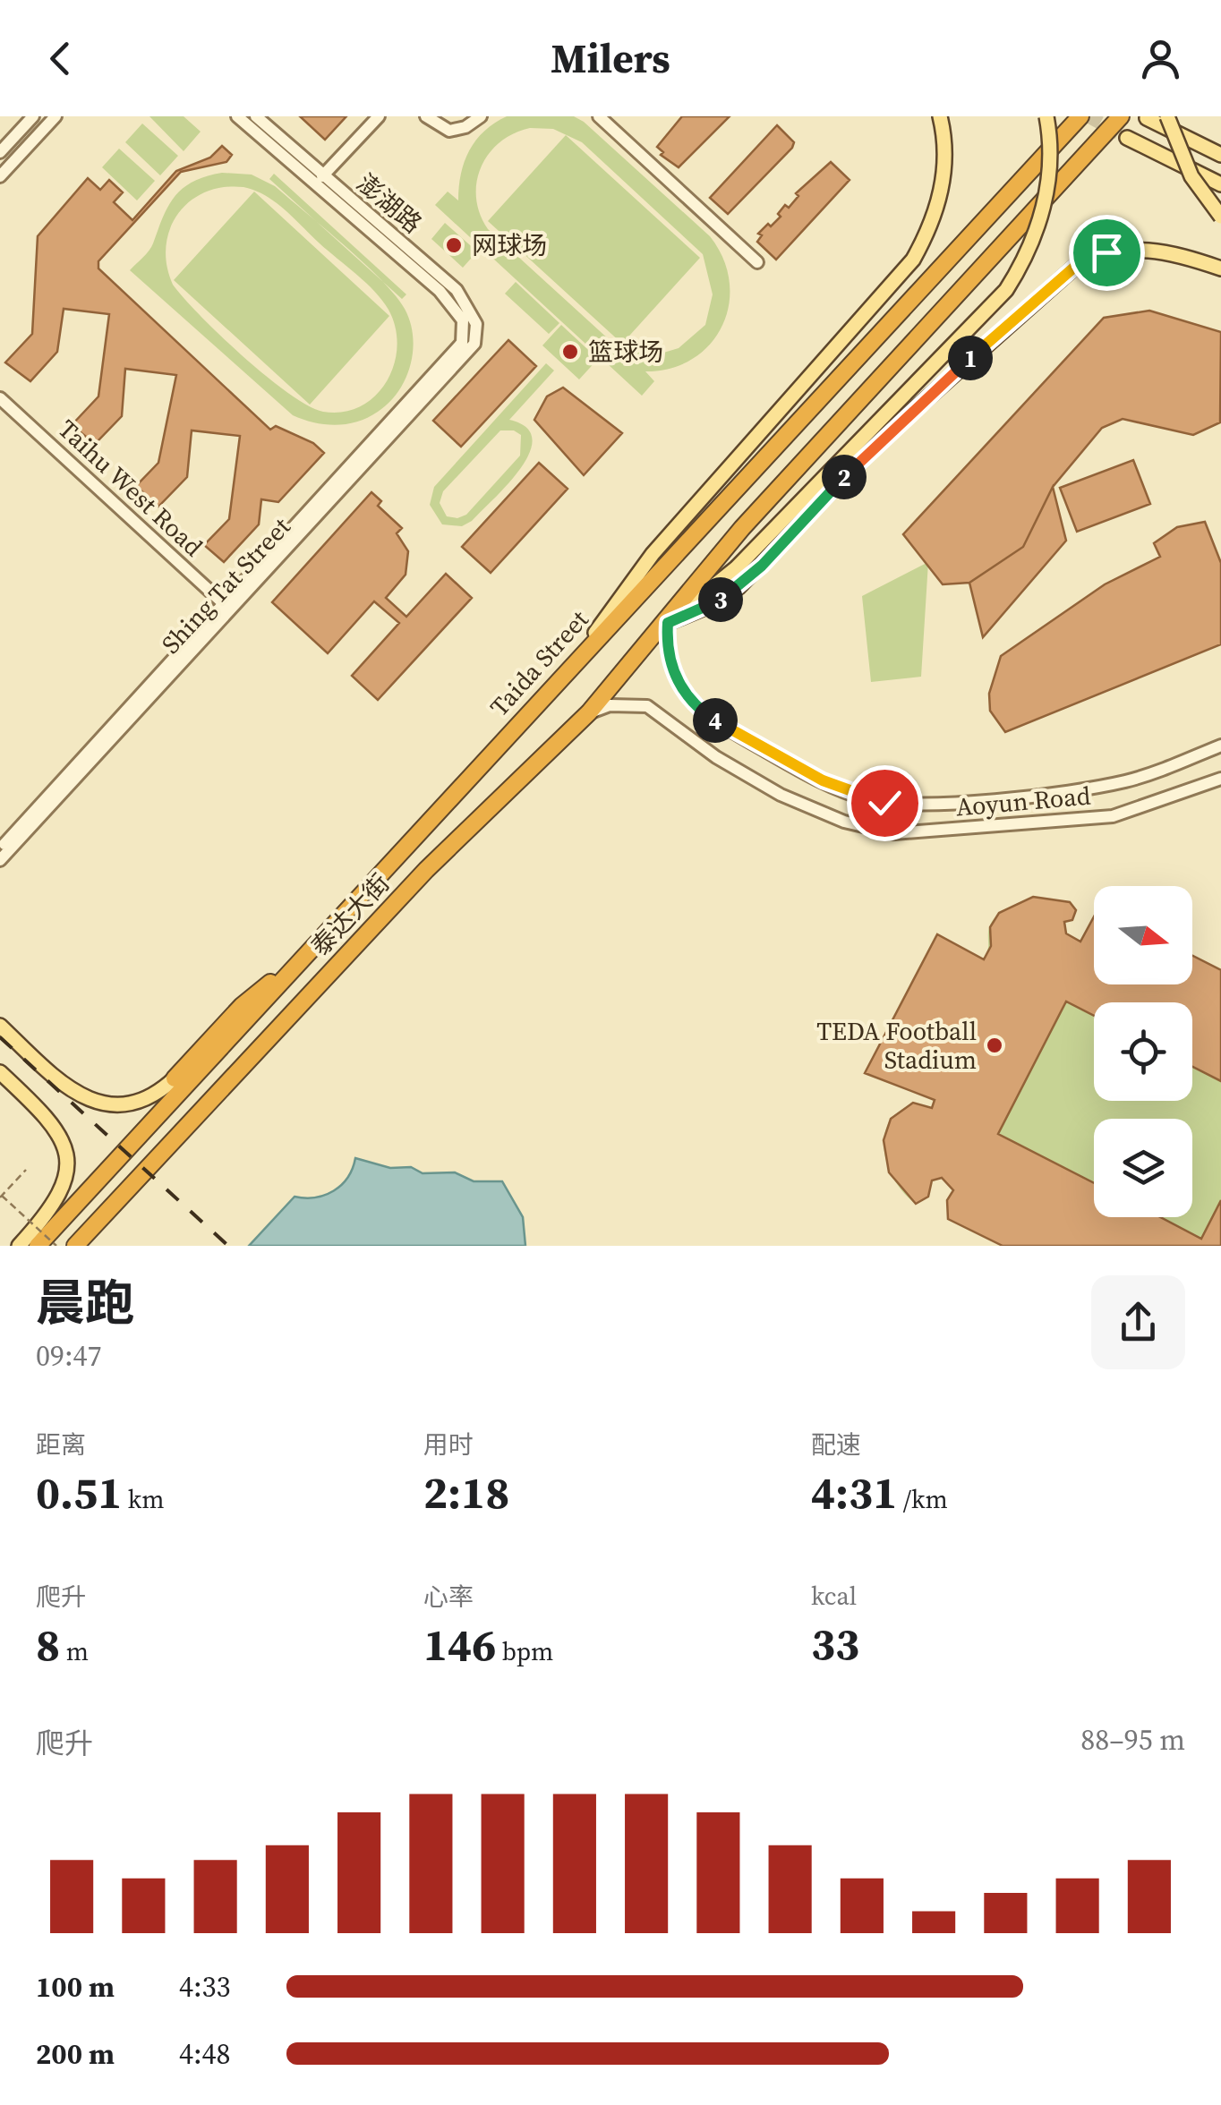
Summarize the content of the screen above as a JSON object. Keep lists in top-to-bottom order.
{
  "streets": {
    "highway": ["Taida Street", "泰达大街"],
    "street": [
      "澎湖路",
      "Taihu West Road",
      "Shing Tat Street",
      "Aoyun Road"
    ]
  },
  "crossings": [
    ["澎湖路", "Shing Tat Street"],
    ["Taihu West Road", "Shing Tat Street"],
    ["Aoyun Road", "泰达大街"]
  ],
  "places": ["网球场", "篮球场", "TEDA Football Stadium"],
  "north": "right",
  "page": {
    "header": "Milers",
    "pins": [
      "1",
      "2",
      "3",
      "4"
    ],
    "heading": ["晨跑", "09:47"],
    "stats": [
      ["距离", "0.51 km"],
      ["用时", "2:18"],
      ["配速", "4:31 /km"],
      ["爬升", "8 m"],
      ["心率", "146 bpm"],
      ["kcal", "33"]
    ],
    "chart": ["爬升", "88–95 m"],
    "list": [
      {
        "name": "100 m",
        "note": "4:33"
      },
      {
        "name": "200 m",
        "note": "4:48"
      }
    ]
  }
}
